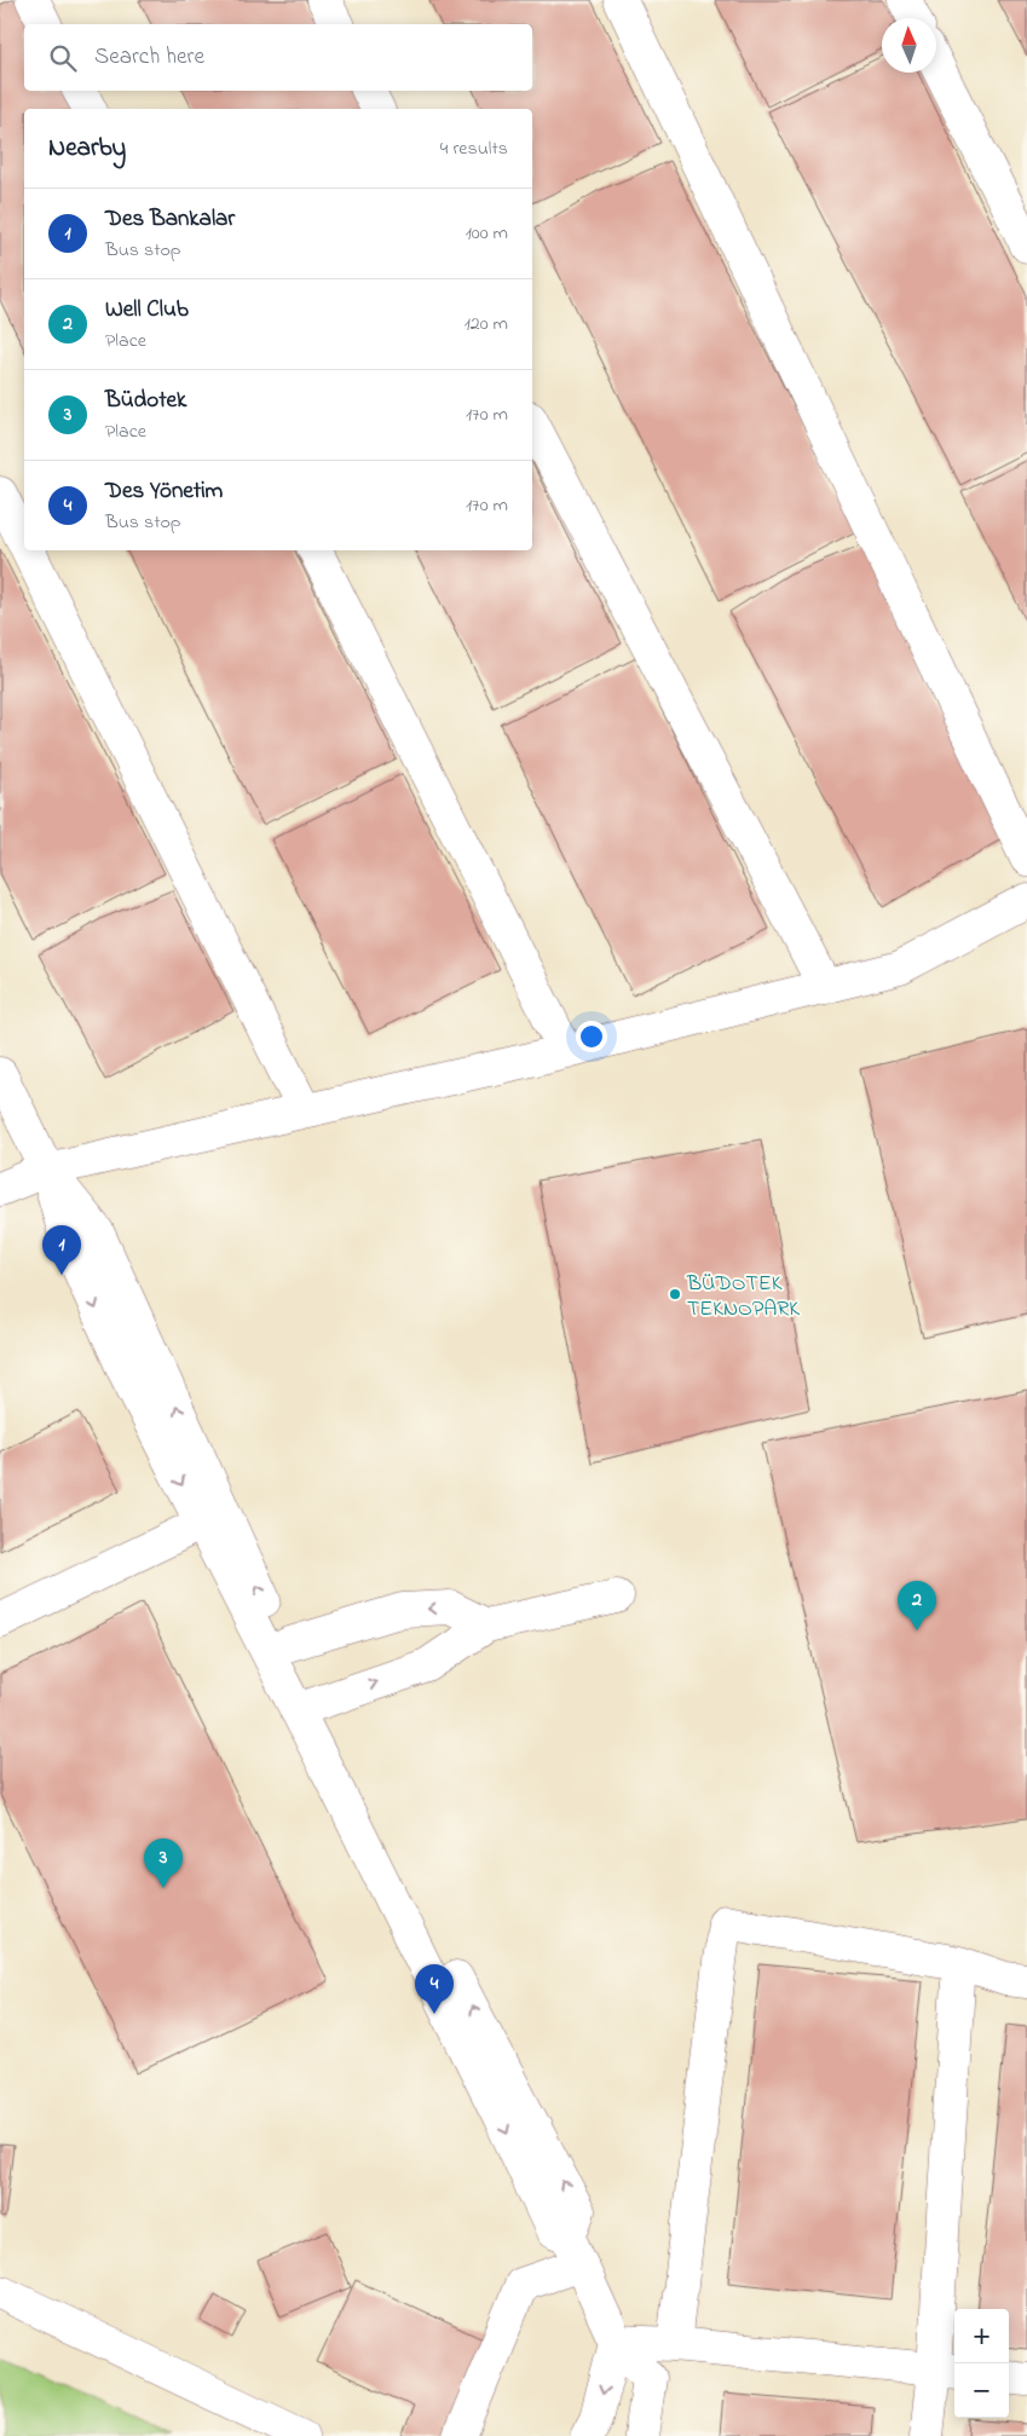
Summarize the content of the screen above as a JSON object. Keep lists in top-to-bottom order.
{
  "places": ["BÜDOTEK TEKNOPARK"],
  "north": "top",
  "page": {
    "search": "Search here",
    "heading": ["Nearby", "4 results"],
    "list": [
      {
        "mark": "1",
        "name": "Des Bankalar",
        "note": "Bus stop",
        "value": "100 m"
      },
      {
        "mark": "2",
        "name": "Well Club",
        "note": "Place",
        "value": "120 m"
      },
      {
        "mark": "3",
        "name": "Büdotek",
        "note": "Place",
        "value": "170 m"
      },
      {
        "mark": "4",
        "name": "Des Yönetim",
        "note": "Bus stop",
        "value": "170 m"
      }
    ],
    "pins": [
      "1",
      "2",
      "3",
      "4"
    ],
    "map_buttons": ["+", "−"]
  }
}
